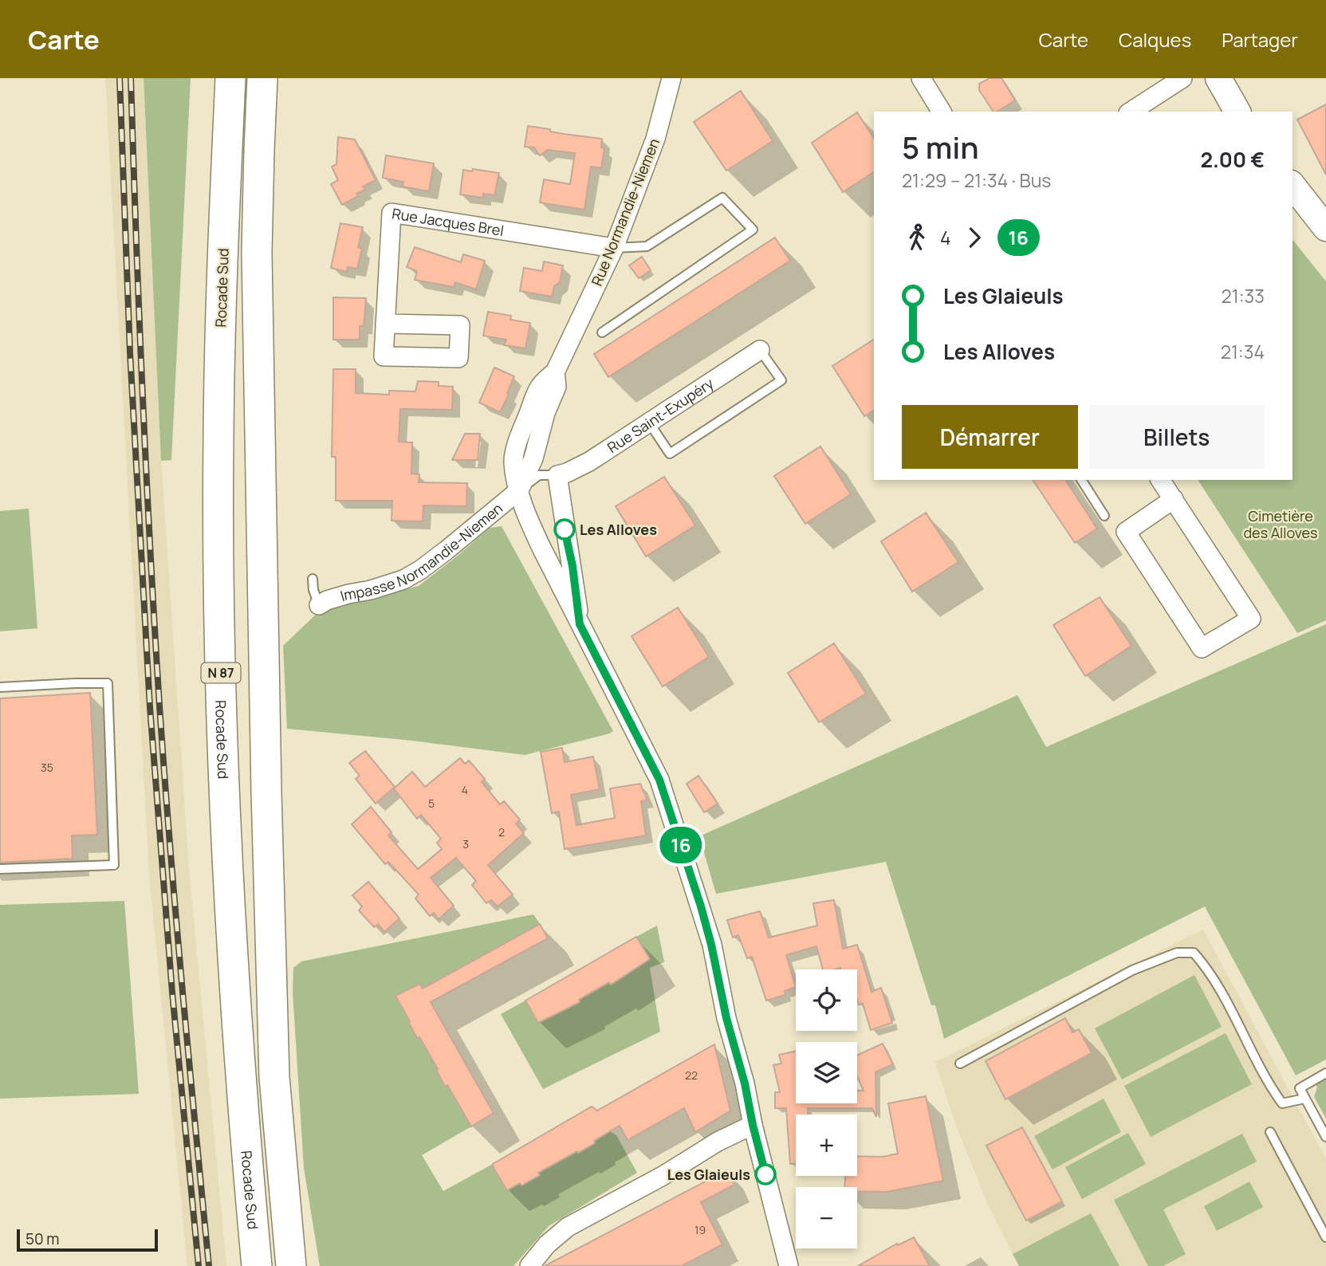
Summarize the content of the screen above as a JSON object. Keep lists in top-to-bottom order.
{
  "streets": {
    "highway": ["Rocade Sud", "N 87"],
    "street": [
      "Rue Normandie-Niemen",
      "Rue Jacques Brel",
      "Rue Saint-Exupéry",
      "Impasse Normandie-Niemen"
    ]
  },
  "crossings": [
    ["Rue Normandie-Niemen", "Rue Jacques Brel"],
    ["Rue Normandie-Niemen", "Impasse Normandie-Niemen"]
  ],
  "parks": ["Cimetière des Alloves"],
  "places": ["Les Alloves", "Les Glaieuls"],
  "lines": ["bus line 16"],
  "house_numbers": [
    "35",
    "4",
    "5",
    "2",
    "3",
    "22",
    "19"
  ],
  "scale_bar": "50 m",
  "page": {
    "header": "Carte",
    "nav": ["Carte", "Calques", "Partager"],
    "on_map": "16",
    "heading": ["5 min", "21:29 – 21:34 · Bus", "2.00 €"],
    "legs": ["4", "16"],
    "list": [
      {
        "name": "Les Glaieuls",
        "value": "21:33"
      },
      {
        "name": "Les Alloves",
        "value": "21:34"
      }
    ],
    "buttons": ["Démarrer", "Billets"],
    "map_buttons": ["+", "−"],
    "scale": "50 m"
  }
}
